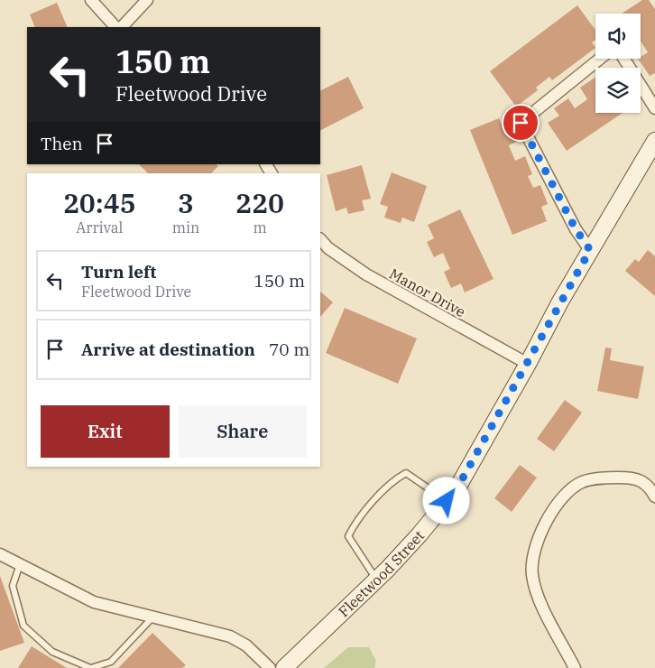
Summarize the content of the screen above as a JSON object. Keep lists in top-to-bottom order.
{
  "streets": {
    "street": ["Manor Drive", "Fleetwood Street"]
  },
  "crossings": [
    ["Manor Drive", "Fleetwood Street"]
  ],
  "page": {
    "turn": ["150 m", "Fleetwood Drive"],
    "then": "Then",
    "eta": [
      "20:45",
      "Arrival",
      "3",
      "min",
      "220",
      "m"
    ],
    "list": [
      {
        "name": "Turn left",
        "note": "Fleetwood Drive",
        "value": "150 m"
      },
      {
        "name": "Arrive at destination",
        "value": "70 m"
      }
    ],
    "buttons": ["Exit", "Share"]
  }
}
